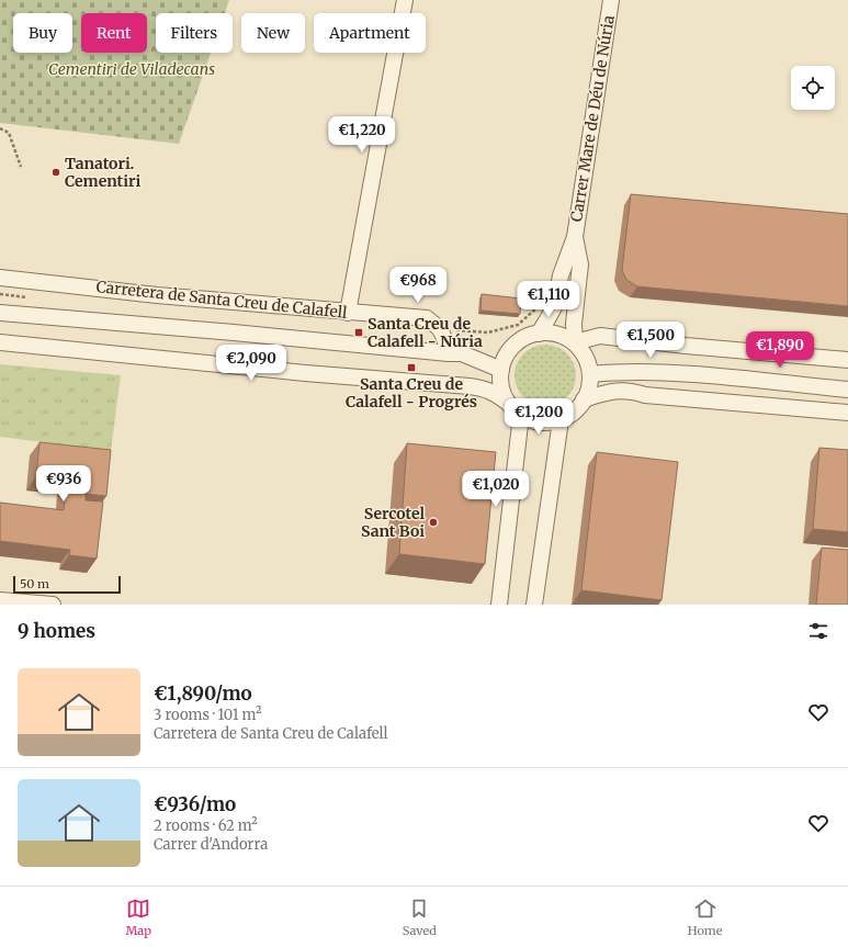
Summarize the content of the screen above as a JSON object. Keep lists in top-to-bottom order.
{
  "streets": {
    "street": ["Carrer Mare de Déu de Núria", "Carretera de Santa Creu de Calafell"]
  },
  "parks": ["Cementiri de Viladecans"],
  "places": {
    "other": ["Tanatori. Cementiri", "Sercotel Sant Boi"],
    "transit": ["Santa Creu de Calafell - Núria", "Santa Creu de Calafell - Progrés"]
  },
  "scale_bar": "50 m",
  "page": {
    "chip": [
      "Buy",
      "Rent",
      "Filters",
      "New",
      "Apartment"
    ],
    "price": [
      "€1,220",
      "€968",
      "€1,110",
      "€1,500",
      "€1,890",
      "€2,090",
      "€1,200",
      "€936",
      "€1,020"
    ],
    "scale": "50 m",
    "heading": "9 homes",
    "list": [
      {
        "name": "€1,890/mo",
        "note": "3 rooms · 101 m² · Carretera de Santa Creu de Calafell"
      },
      {
        "name": "€936/mo",
        "note": "2 rooms · 62 m² · Carrer d'Andorra"
      }
    ],
    "tabs": ["Map", "Saved", "Home"]
  }
}
